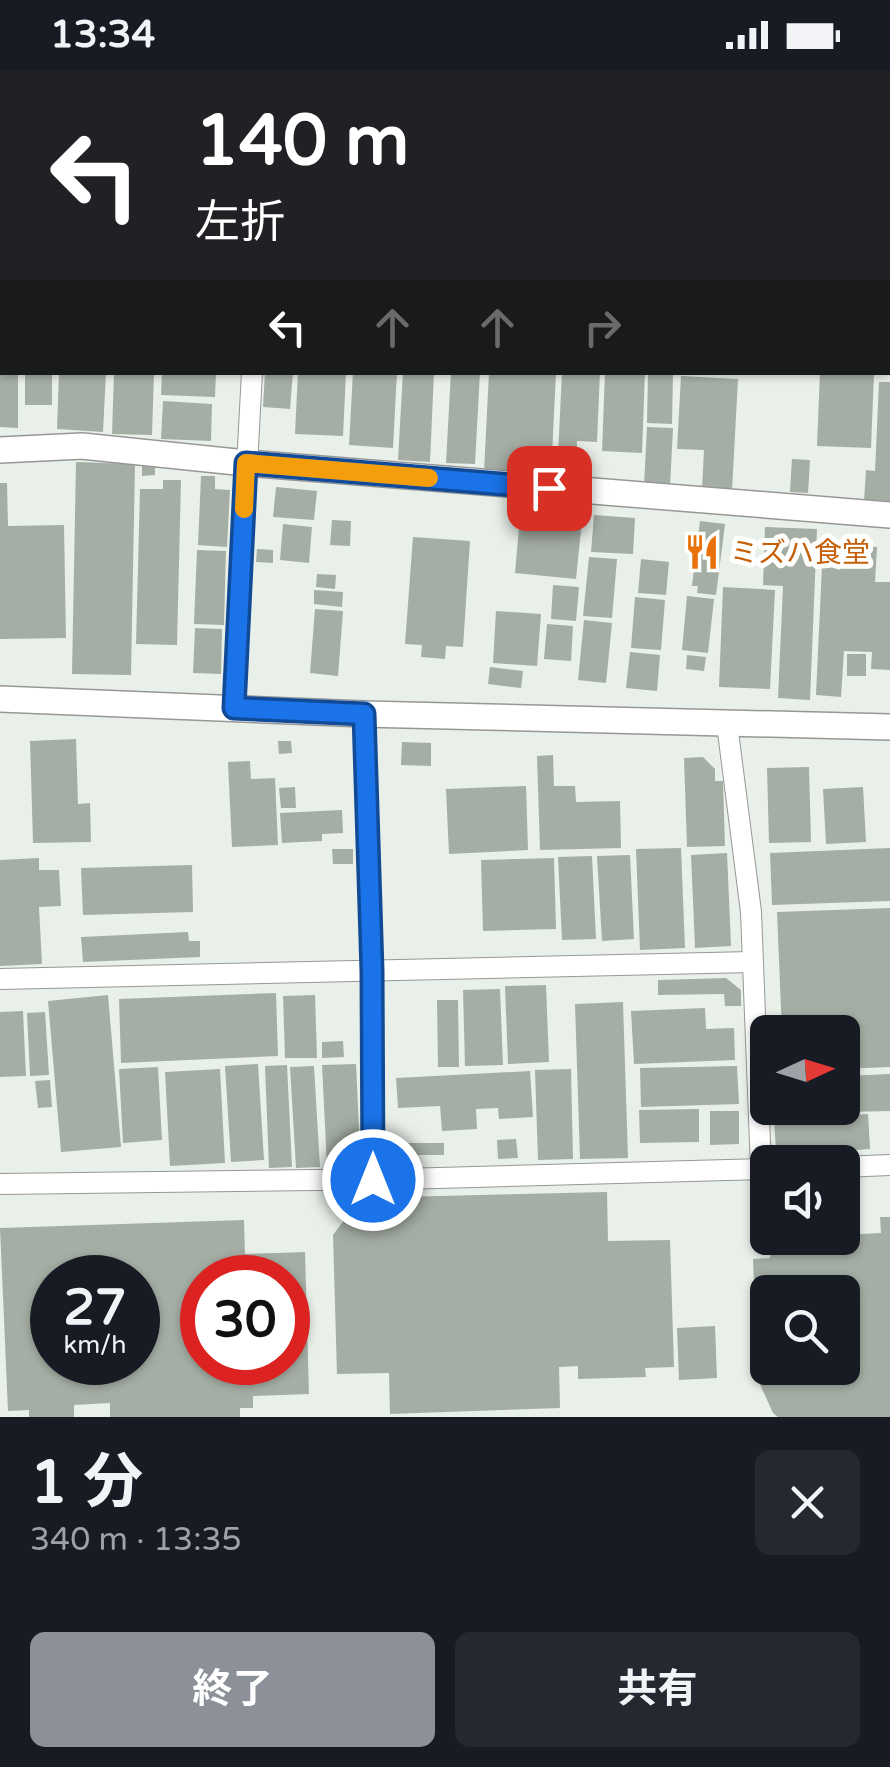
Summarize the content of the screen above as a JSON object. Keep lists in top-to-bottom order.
{
  "places": {
    "restaurant": ["ミズハ食堂"]
  },
  "north": "right",
  "page": {
    "status": "13:34",
    "turn": ["140 m", "左折"],
    "speed": "27 km/h",
    "limit": "30",
    "heading": ["1 分", "340 m · 13:35"],
    "buttons": ["終了", "共有"]
  }
}
